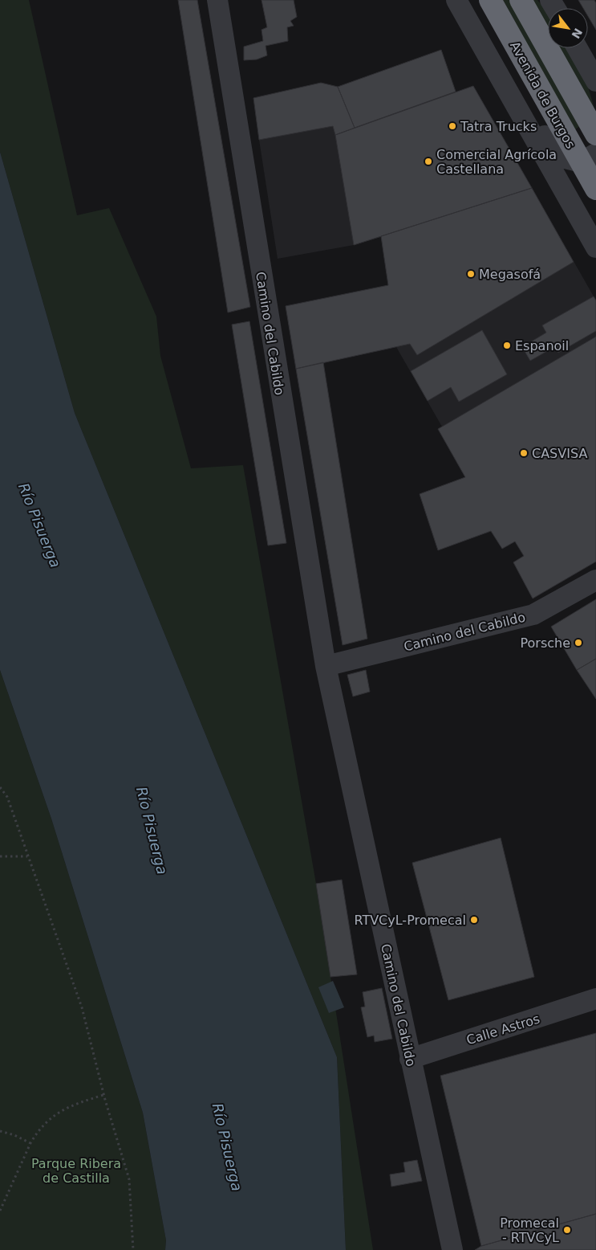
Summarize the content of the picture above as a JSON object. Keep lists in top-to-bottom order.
{
  "streets": {
    "highway": ["Avenida de Burgos"],
    "street": ["Camino del Cabildo", "Calle Astros"]
  },
  "crossings": [
    ["Camino del Cabildo", "Calle Astros"]
  ],
  "water": ["Río Pisuerga"],
  "parks": ["Parque Ribera de Castilla"],
  "places": [
    "Tatra Trucks",
    "Comercial Agrícola Castellana",
    "Megasofá",
    "Espanoil",
    "CASVISA",
    "Porsche",
    "RTVCyL-Promecal",
    "Promecal - RTVCyL"
  ],
  "north": "bottom right"
}
